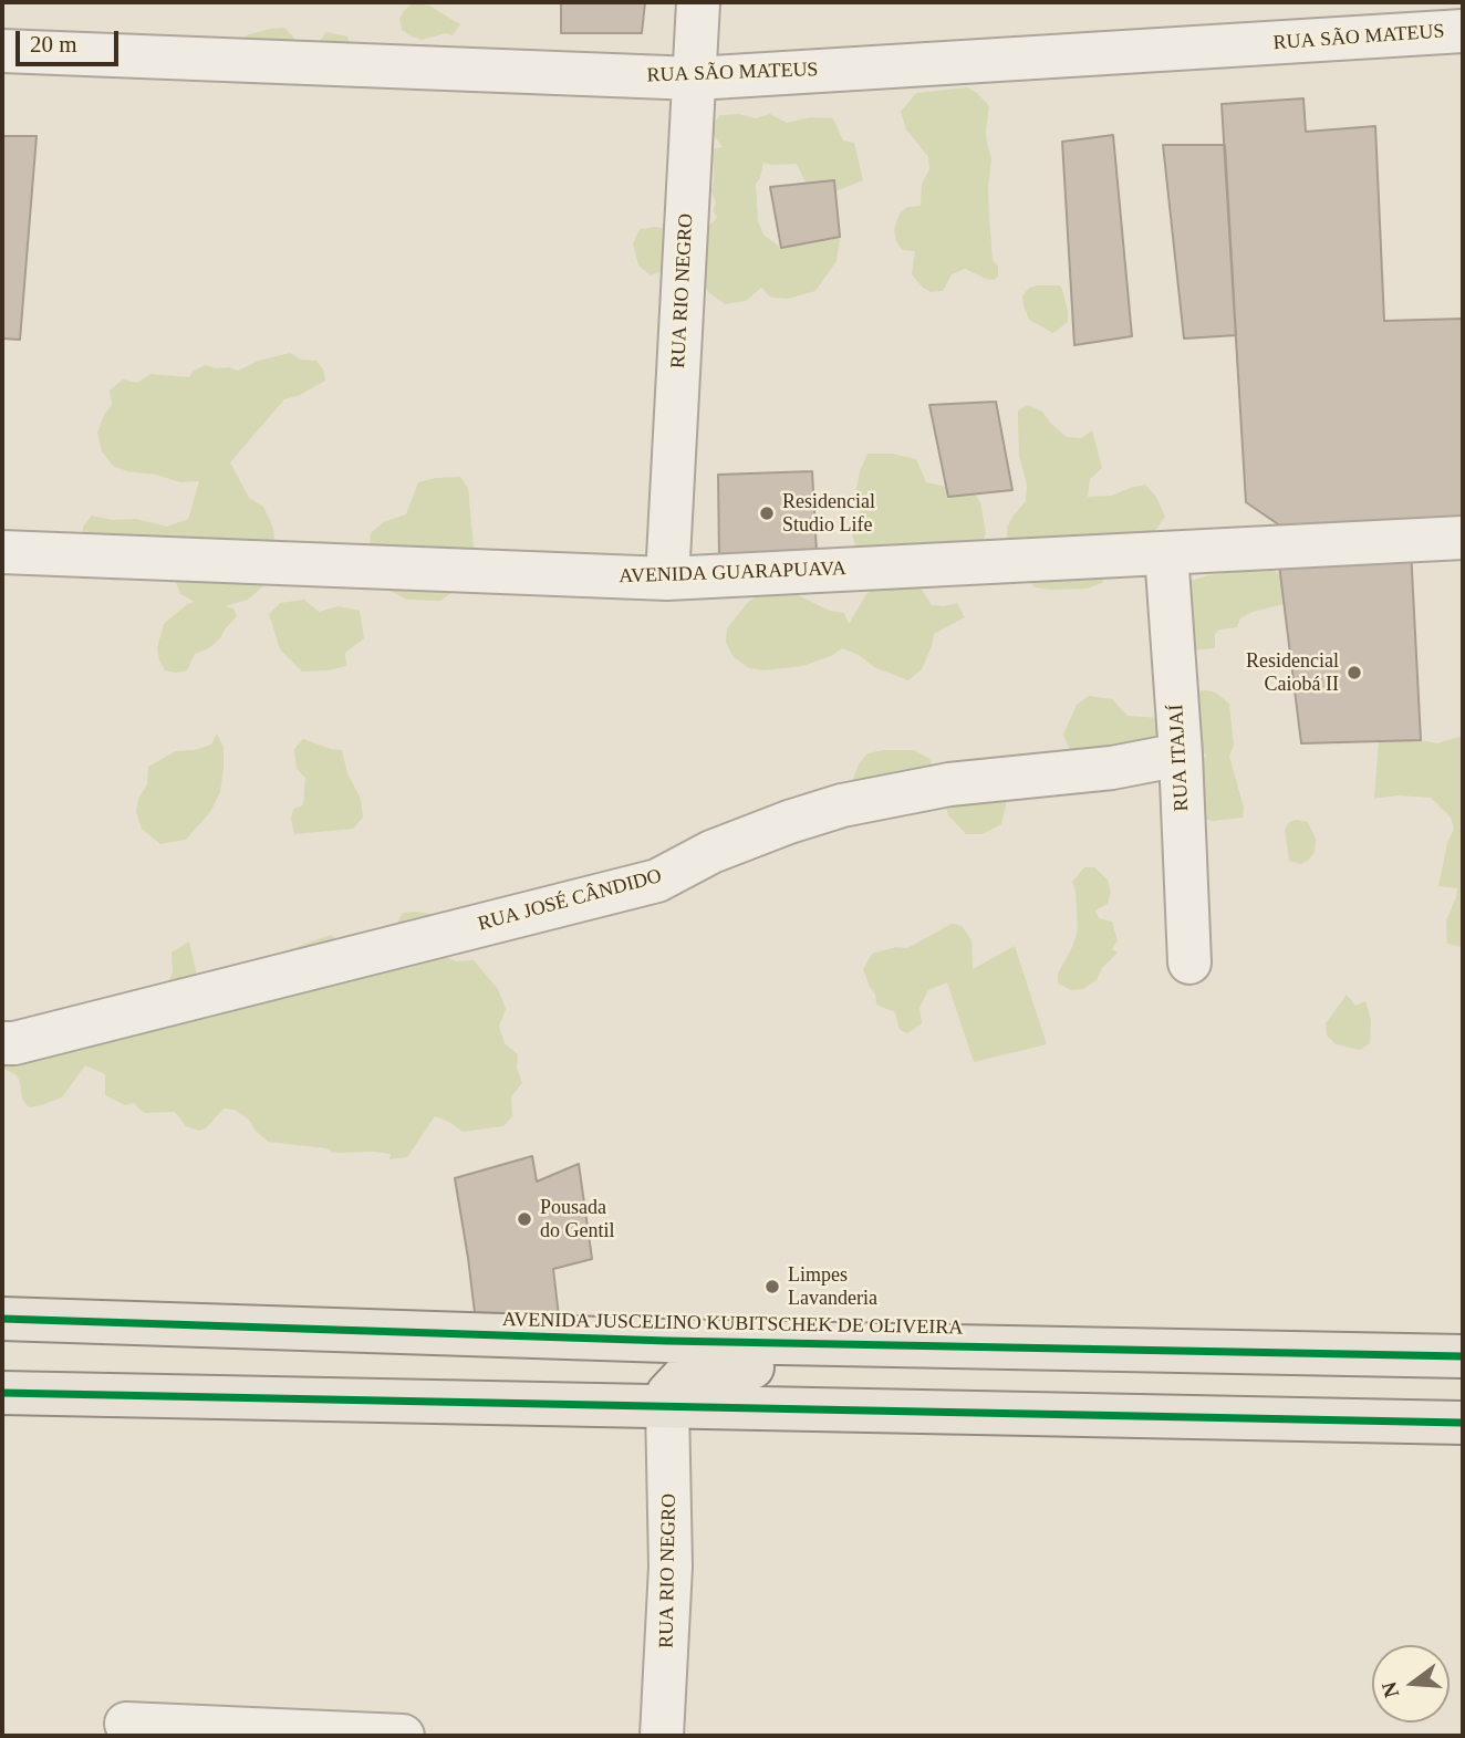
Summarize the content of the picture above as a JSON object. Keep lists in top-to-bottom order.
{
  "streets": {
    "main road": ["AVENIDA JUSCELINO KUBITSCHEK DE OLIVEIRA"],
    "street": [
      "RUA SÃO MATEUS",
      "RUA RIO NEGRO",
      "AVENIDA GUARAPUAVA",
      "RUA ITAJAÍ",
      "RUA JOSÉ CÂNDIDO"
    ]
  },
  "crossings": [
    ["RUA SÃO MATEUS", "RUA RIO NEGRO"],
    ["RUA RIO NEGRO", "AVENIDA GUARAPUAVA"],
    ["AVENIDA GUARAPUAVA", "RUA ITAJAÍ"],
    ["RUA ITAJAÍ", "RUA JOSÉ CÂNDIDO"]
  ],
  "places": [
    "Residencial Studio Life",
    "Residencial Caiobá II",
    "Pousada do Gentil",
    "Limpes Lavanderia"
  ],
  "scale_bar": "20 m",
  "north": "left"
}
